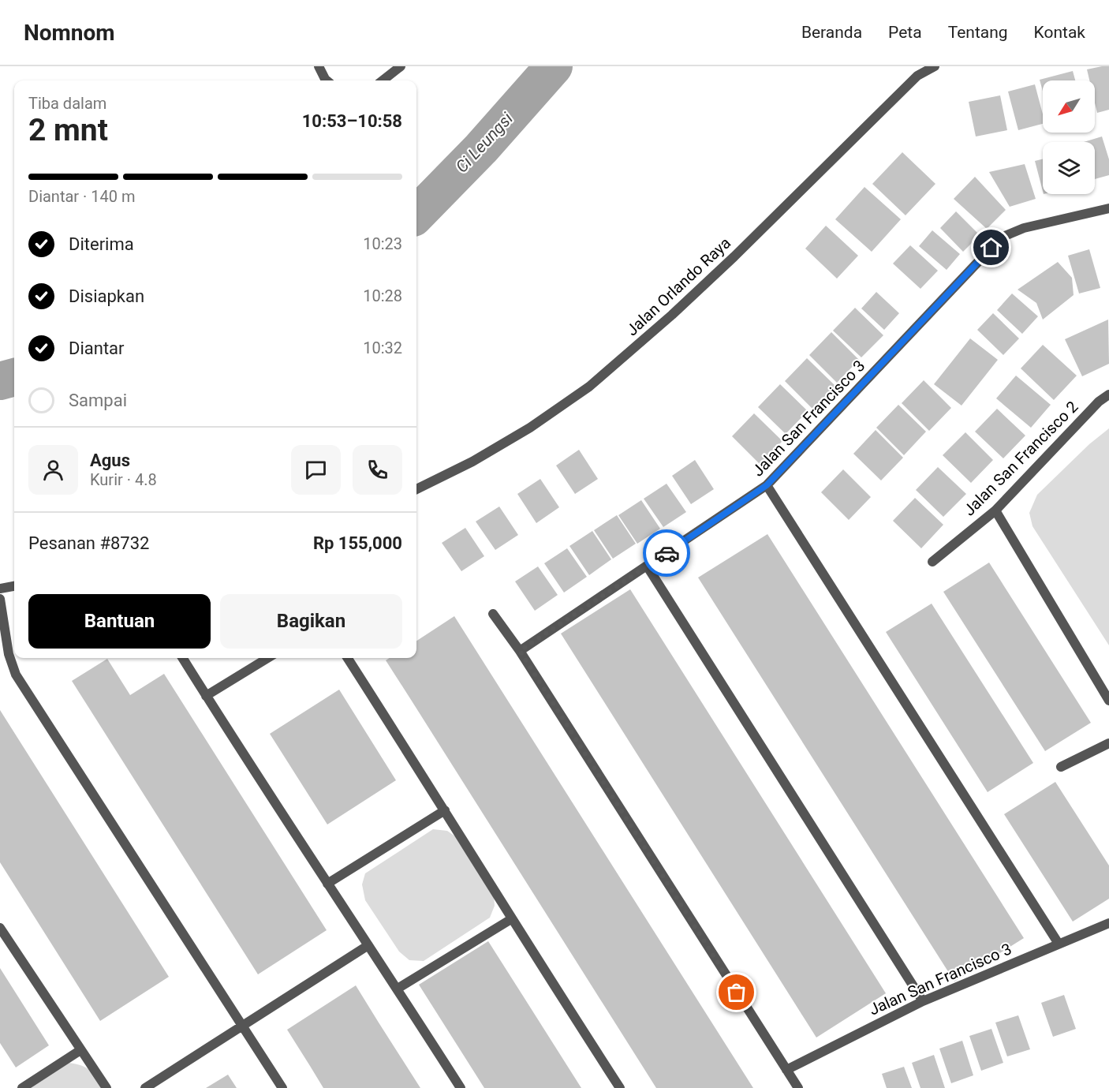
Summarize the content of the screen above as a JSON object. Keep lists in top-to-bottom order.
{
  "streets": {
    "street": ["Jalan Orlando Raya", "Jalan San Francisco 3", "Jalan San Francisco 2"]
  },
  "water": ["Ci Leungsi"],
  "north": "bottom left",
  "page": {
    "header": "Nomnom",
    "nav": [
      "Beranda",
      "Peta",
      "Tentang",
      "Kontak"
    ],
    "heading": ["2 mnt", "Tiba dalam", "10:53–10:58"],
    "panel": [
      "Agus",
      "Kurir · 4.8",
      "Pesanan #8732",
      "Rp 155,000"
    ],
    "bar": "Diantar · 140 m",
    "list": [
      ["Diterima", "10:23"],
      ["Disiapkan", "10:28"],
      ["Diantar", "10:32"],
      "Sampai"
    ],
    "buttons": ["Bantuan", "Bagikan"]
  }
}
